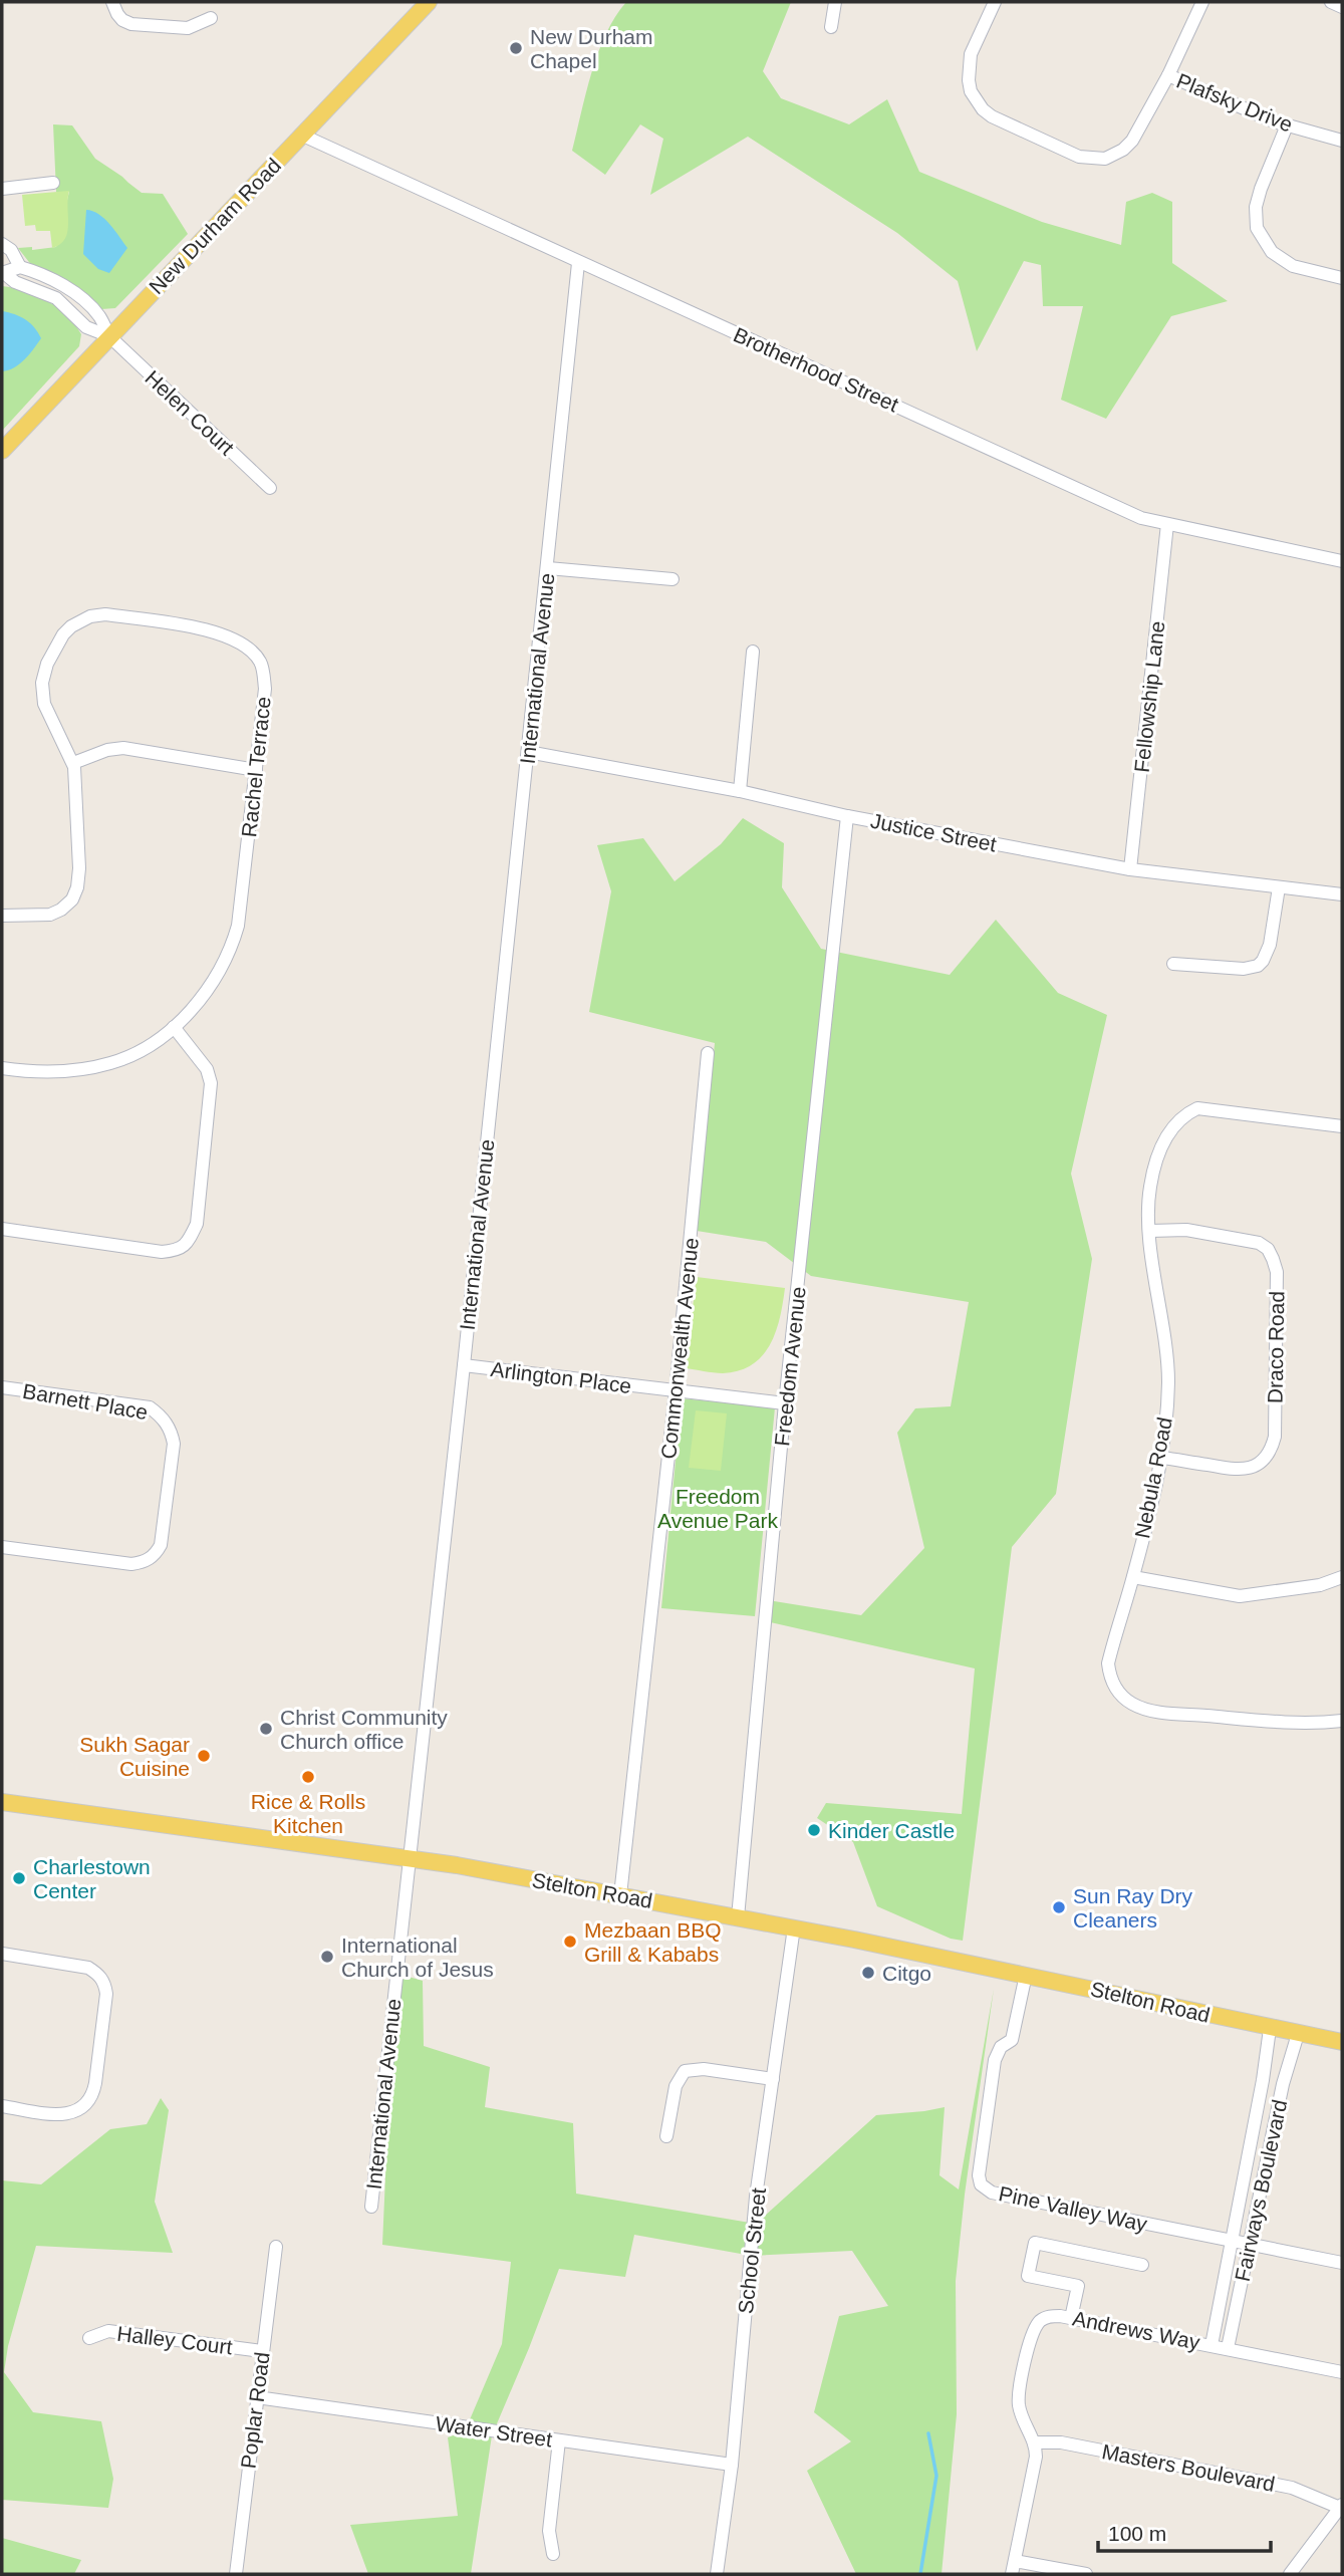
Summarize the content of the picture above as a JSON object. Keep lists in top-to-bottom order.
{
  "streets": {
    "main road": ["New Durham Road", "Stelton Road"],
    "street": [
      "Plafsky Drive",
      "Brotherhood Street",
      "Helen Court",
      "International Avenue",
      "Fellowship Lane",
      "Rachel Terrace",
      "Justice Street",
      "Draco Road",
      "Commonwealth Avenue",
      "Freedom Avenue",
      "Arlington Place",
      "Barnett Place",
      "Nebula Road",
      "Fairways Boulevard",
      "Pine Valley Way",
      "School Street",
      "Andrews Way",
      "Halley Court",
      "Poplar Road",
      "Water Street",
      "Masters Boulevard"
    ]
  },
  "crossings": [
    ["New Durham Road", "Brotherhood Street"],
    ["New Durham Road", "Helen Court"],
    ["Brotherhood Street", "International Avenue"],
    ["Brotherhood Street", "Fellowship Lane"],
    ["International Avenue", "Justice Street"],
    ["International Avenue", "Arlington Place"],
    ["International Avenue", "Stelton Road"],
    ["Fellowship Lane", "Justice Street"],
    ["Justice Street", "Freedom Avenue"],
    ["Draco Road", "Nebula Road"],
    ["Commonwealth Avenue", "Arlington Place"],
    ["Commonwealth Avenue", "Stelton Road"],
    ["Freedom Avenue", "Arlington Place"],
    ["Freedom Avenue", "Stelton Road"],
    ["Stelton Road", "Fairways Boulevard"],
    ["Stelton Road", "Pine Valley Way"],
    ["Stelton Road", "School Street"],
    ["Fairways Boulevard", "Pine Valley Way"],
    ["Fairways Boulevard", "Andrews Way"],
    ["School Street", "Water Street"],
    ["Andrews Way", "Masters Boulevard"],
    ["Halley Court", "Poplar Road"],
    ["Poplar Road", "Water Street"]
  ],
  "parks": ["Freedom Avenue Park"],
  "places": [
    "New Durham Chapel",
    "Christ Community Church office",
    "Sukh Sagar Cuisine",
    "Rice & Rolls Kitchen",
    "Kinder Castle",
    "Charlestown Center",
    "Sun Ray Dry Cleaners",
    "Mezbaan BBQ Grill & Kababs",
    "International Church of Jesus",
    "Citgo"
  ],
  "scale_bar": "100 m"
}
